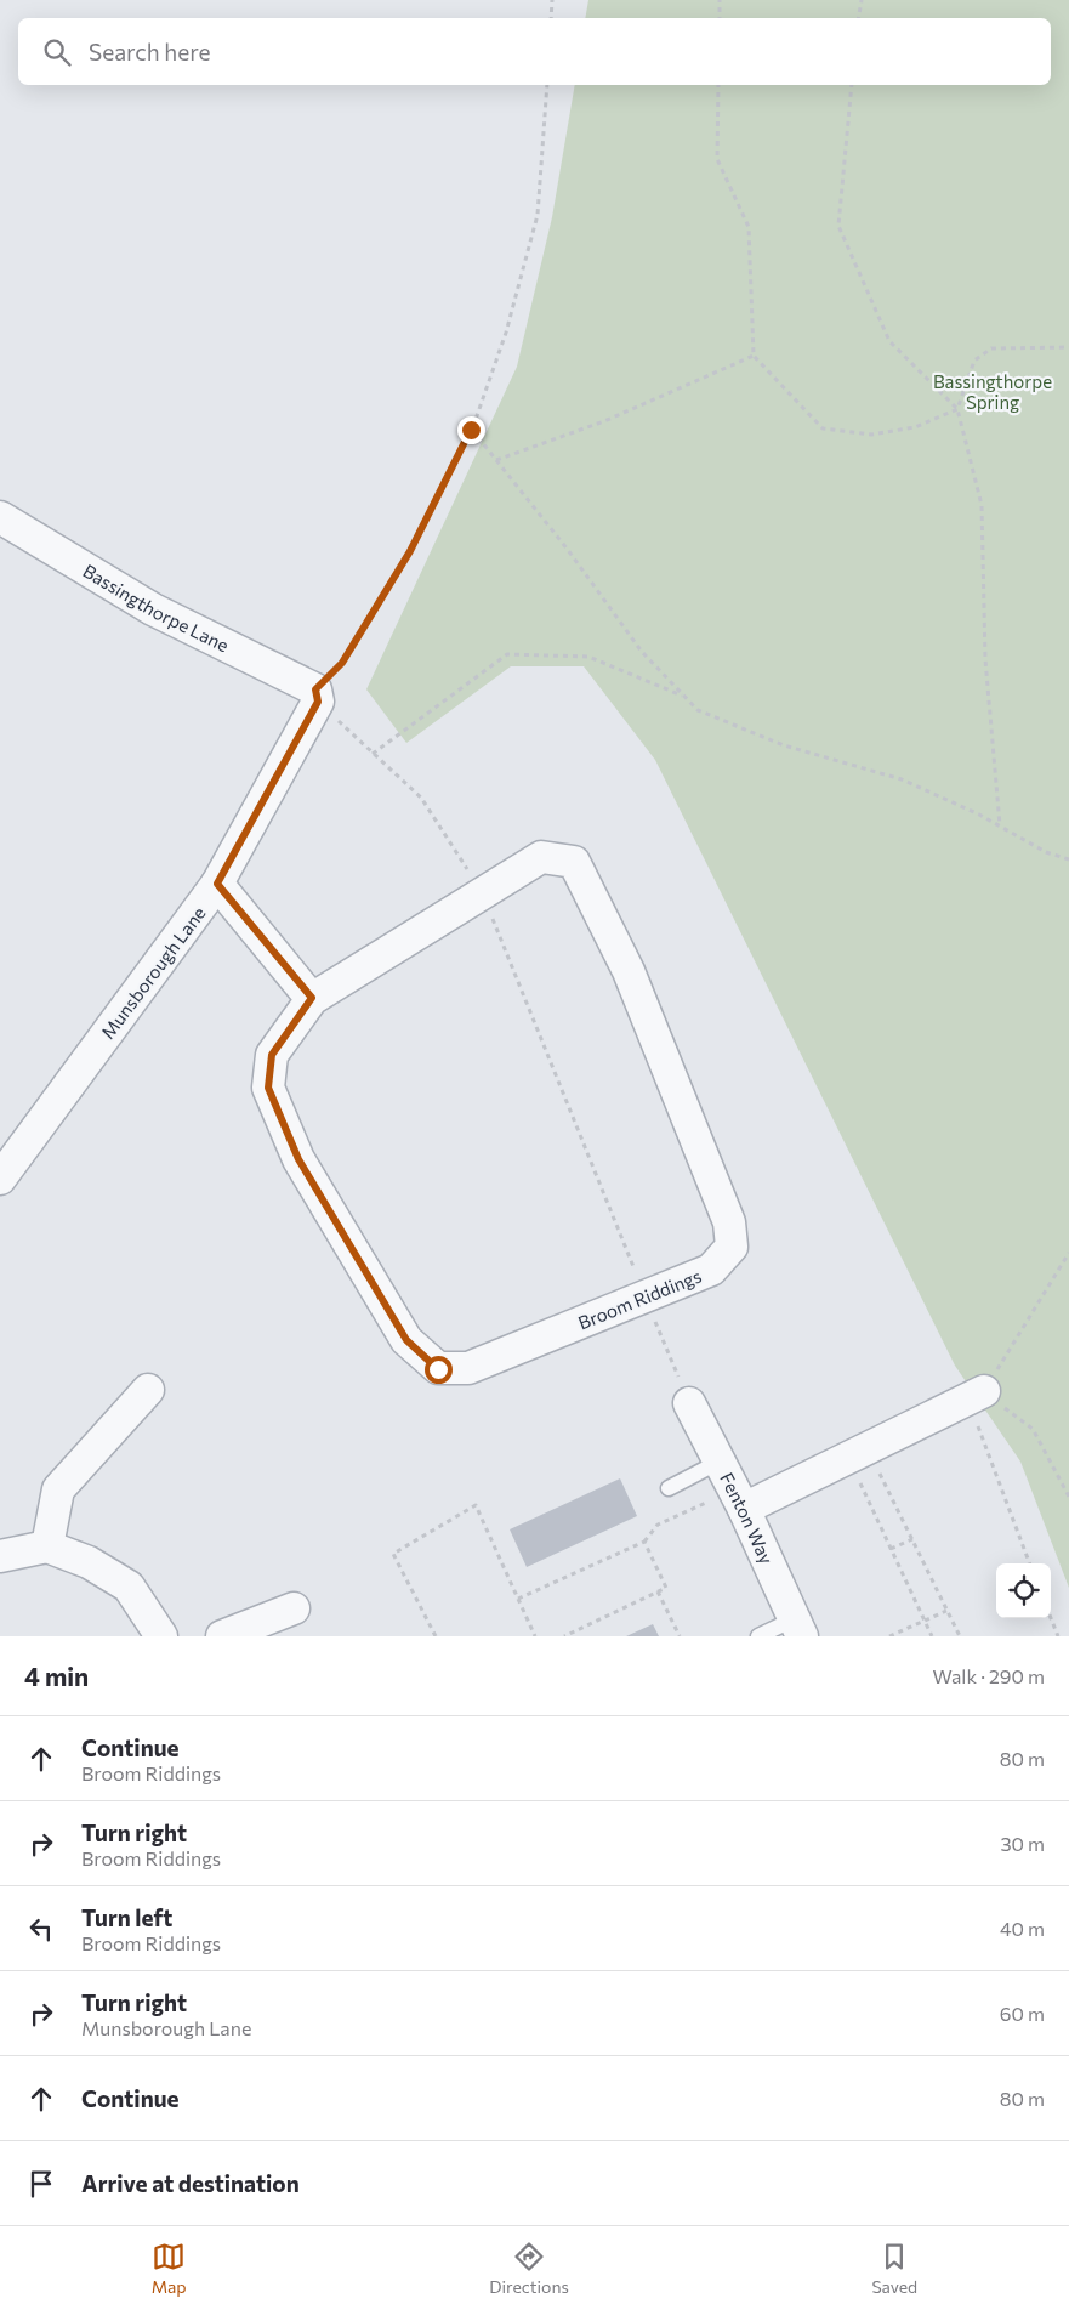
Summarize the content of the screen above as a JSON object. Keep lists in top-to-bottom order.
{
  "streets": {
    "street": [
      "Bassingthorpe Lane",
      "Munsborough Lane",
      "Broom Riddings",
      "Fenton Way"
    ]
  },
  "crossings": [
    ["Bassingthorpe Lane", "Munsborough Lane"]
  ],
  "parks": ["Bassingthorpe Spring"],
  "page": {
    "search": "Search here",
    "heading": ["4 min", "Walk · 290 m"],
    "list": [
      ["Continue", "Broom Riddings", "80 m"],
      ["Turn right", "Broom Riddings", "30 m"],
      ["Turn left", "Broom Riddings", "40 m"],
      ["Turn right", "Munsborough Lane", "60 m"],
      ["Continue", "80 m"],
      "Arrive at destination"
    ],
    "nav": ["Map", "Directions", "Saved"]
  }
}
